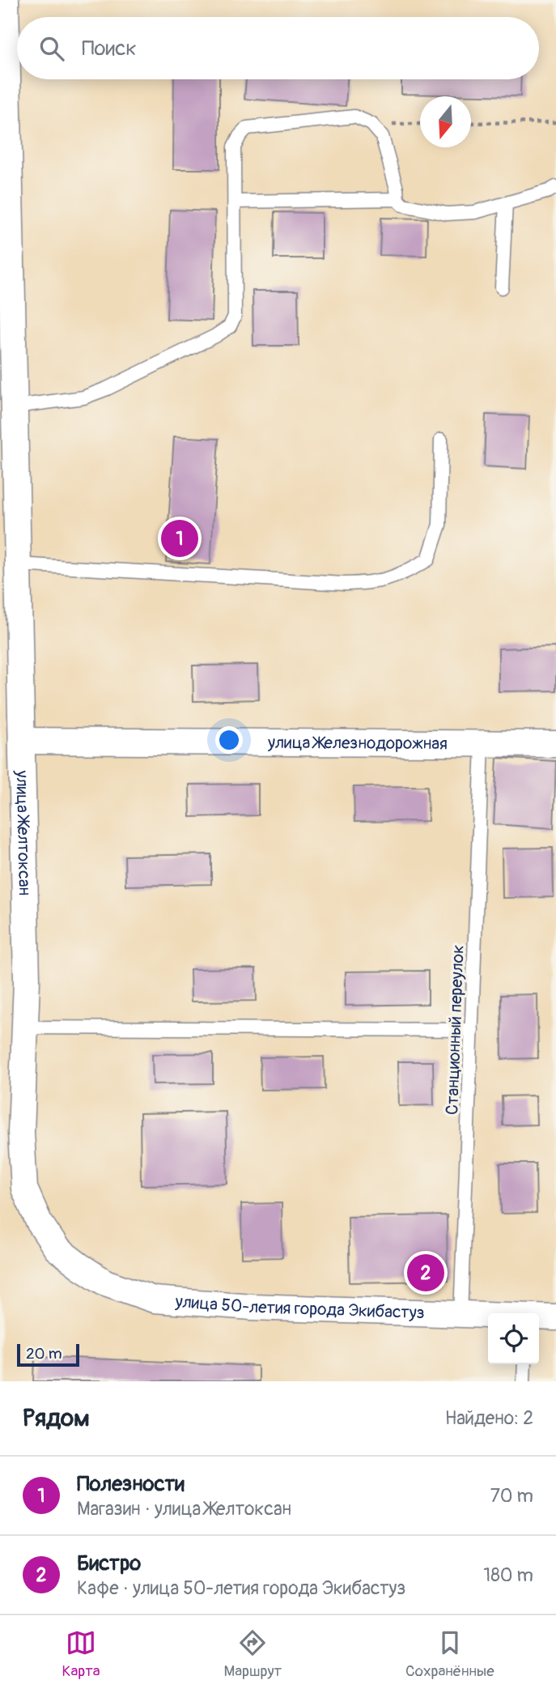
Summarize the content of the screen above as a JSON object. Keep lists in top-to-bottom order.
{
  "streets": {
    "street": ["улица Железнодорожная", "улица Желтоксан", "улица 50-летия города Экибастуз"],
    "lane": ["Станционный переулок"]
  },
  "crossings": [
    ["улица Железнодорожная", "улица Желтоксан"],
    ["улица Железнодорожная", "Станционный переулок"],
    ["улица Желтоксан", "улица 50-летия города Экибастуз"],
    ["Станционный переулок", "улица 50-летия города Экибастуз"]
  ],
  "scale_bar": "20 m",
  "north": "bottom",
  "page": {
    "search": "Поиск",
    "pins": ["1", "2"],
    "scale": "20 m",
    "heading": ["Рядом", "Найдено: 2"],
    "list": [
      {
        "mark": "1",
        "name": "Полезности",
        "note": "Магазин · улица Желтоксан",
        "value": "70 m"
      },
      {
        "mark": "2",
        "name": "Бистро",
        "note": "Кафе · улица 50-летия города Экибастуз",
        "value": "180 m"
      }
    ],
    "nav": ["Карта", "Маршрут", "Сохранённые"]
  }
}
